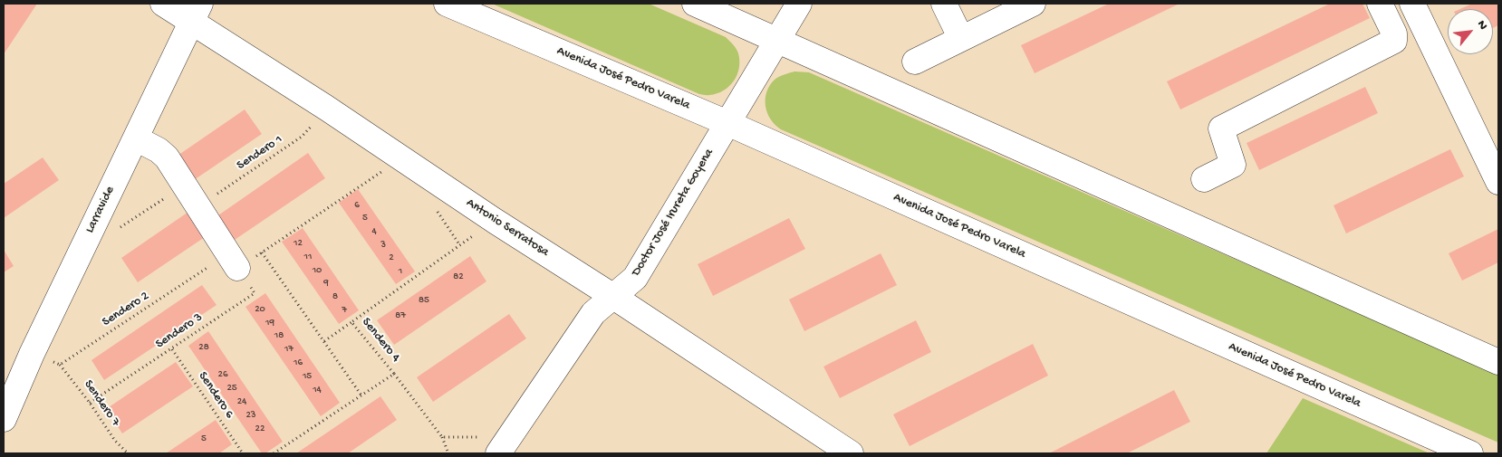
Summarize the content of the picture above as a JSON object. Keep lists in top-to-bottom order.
{
  "streets": {
    "street": [
      "Avenida José Pedro Varela",
      "Larravide",
      "Doctor José Irureta Goyena",
      "Antonio Serratosa"
    ],
    "path": [
      "Sendero 1",
      "Sendero 2",
      "Sendero 3",
      "Sendero 4",
      "Sendero 6",
      "Sendero 7"
    ]
  },
  "crossings": [
    ["Avenida José Pedro Varela", "Doctor José Irureta Goyena"],
    ["Sendero 1", "Antonio Serratosa"],
    ["Larravide", "Antonio Serratosa"],
    ["Doctor José Irureta Goyena", "Antonio Serratosa"],
    ["Antonio Serratosa", "Sendero 2"],
    ["Antonio Serratosa", "Sendero 4"],
    ["Sendero 2", "Sendero 3"],
    ["Sendero 2", "Sendero 7"],
    ["Sendero 3", "Sendero 6"],
    ["Sendero 3", "Sendero 7"]
  ],
  "house_numbers": [
    "6",
    "5",
    "4",
    "12",
    "3",
    "11",
    "2",
    "10",
    "1",
    "82",
    "9",
    "8",
    "85",
    "20",
    "7",
    "87",
    "19",
    "18",
    "28",
    "17",
    "16",
    "26",
    "15",
    "25",
    "14",
    "24",
    "23",
    "22",
    "5"
  ],
  "north": "top right"
}
